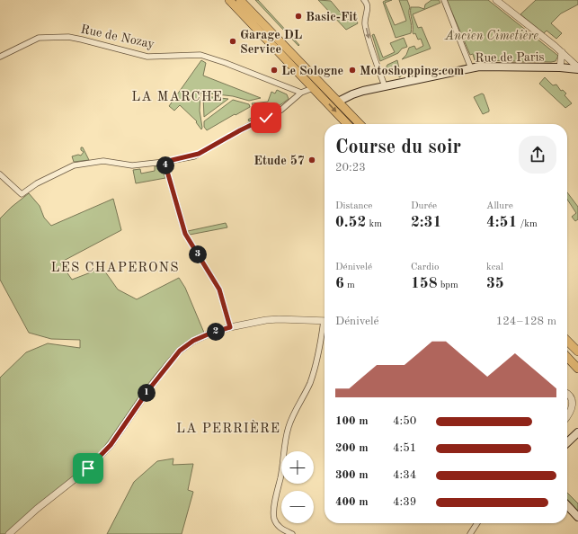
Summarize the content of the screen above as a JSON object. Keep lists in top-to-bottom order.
{
  "streets": {
    "main road": ["Rue de Paris"],
    "street": ["Rue de Nozay"]
  },
  "districts": ["LA MARCHE", "LES CHAPERONS", "LA PERRIÈRE"],
  "parks": ["Ancien Cimetière"],
  "places": [
    "Basic-Fit",
    "Garage DL Service",
    "Le Sologne",
    "Motoshopping.com",
    "Etude 57"
  ],
  "page": {
    "heading": ["Course du soir", "20:23"],
    "pins": [
      "4",
      "3",
      "2",
      "1"
    ],
    "stats": [
      ["Distance", "0.52 km"],
      ["Durée", "2:31"],
      ["Allure", "4:51 /km"],
      ["Dénivelé", "6 m"],
      ["Cardio", "158 bpm"],
      ["kcal", "35"]
    ],
    "chart": ["Dénivelé", "124–128 m"],
    "list": [
      {
        "name": "100 m",
        "note": "4:50"
      },
      {
        "name": "200 m",
        "note": "4:51"
      },
      {
        "name": "300 m",
        "note": "4:34"
      },
      {
        "name": "400 m",
        "note": "4:39"
      }
    ],
    "map_buttons": ["+", "−"]
  }
}
